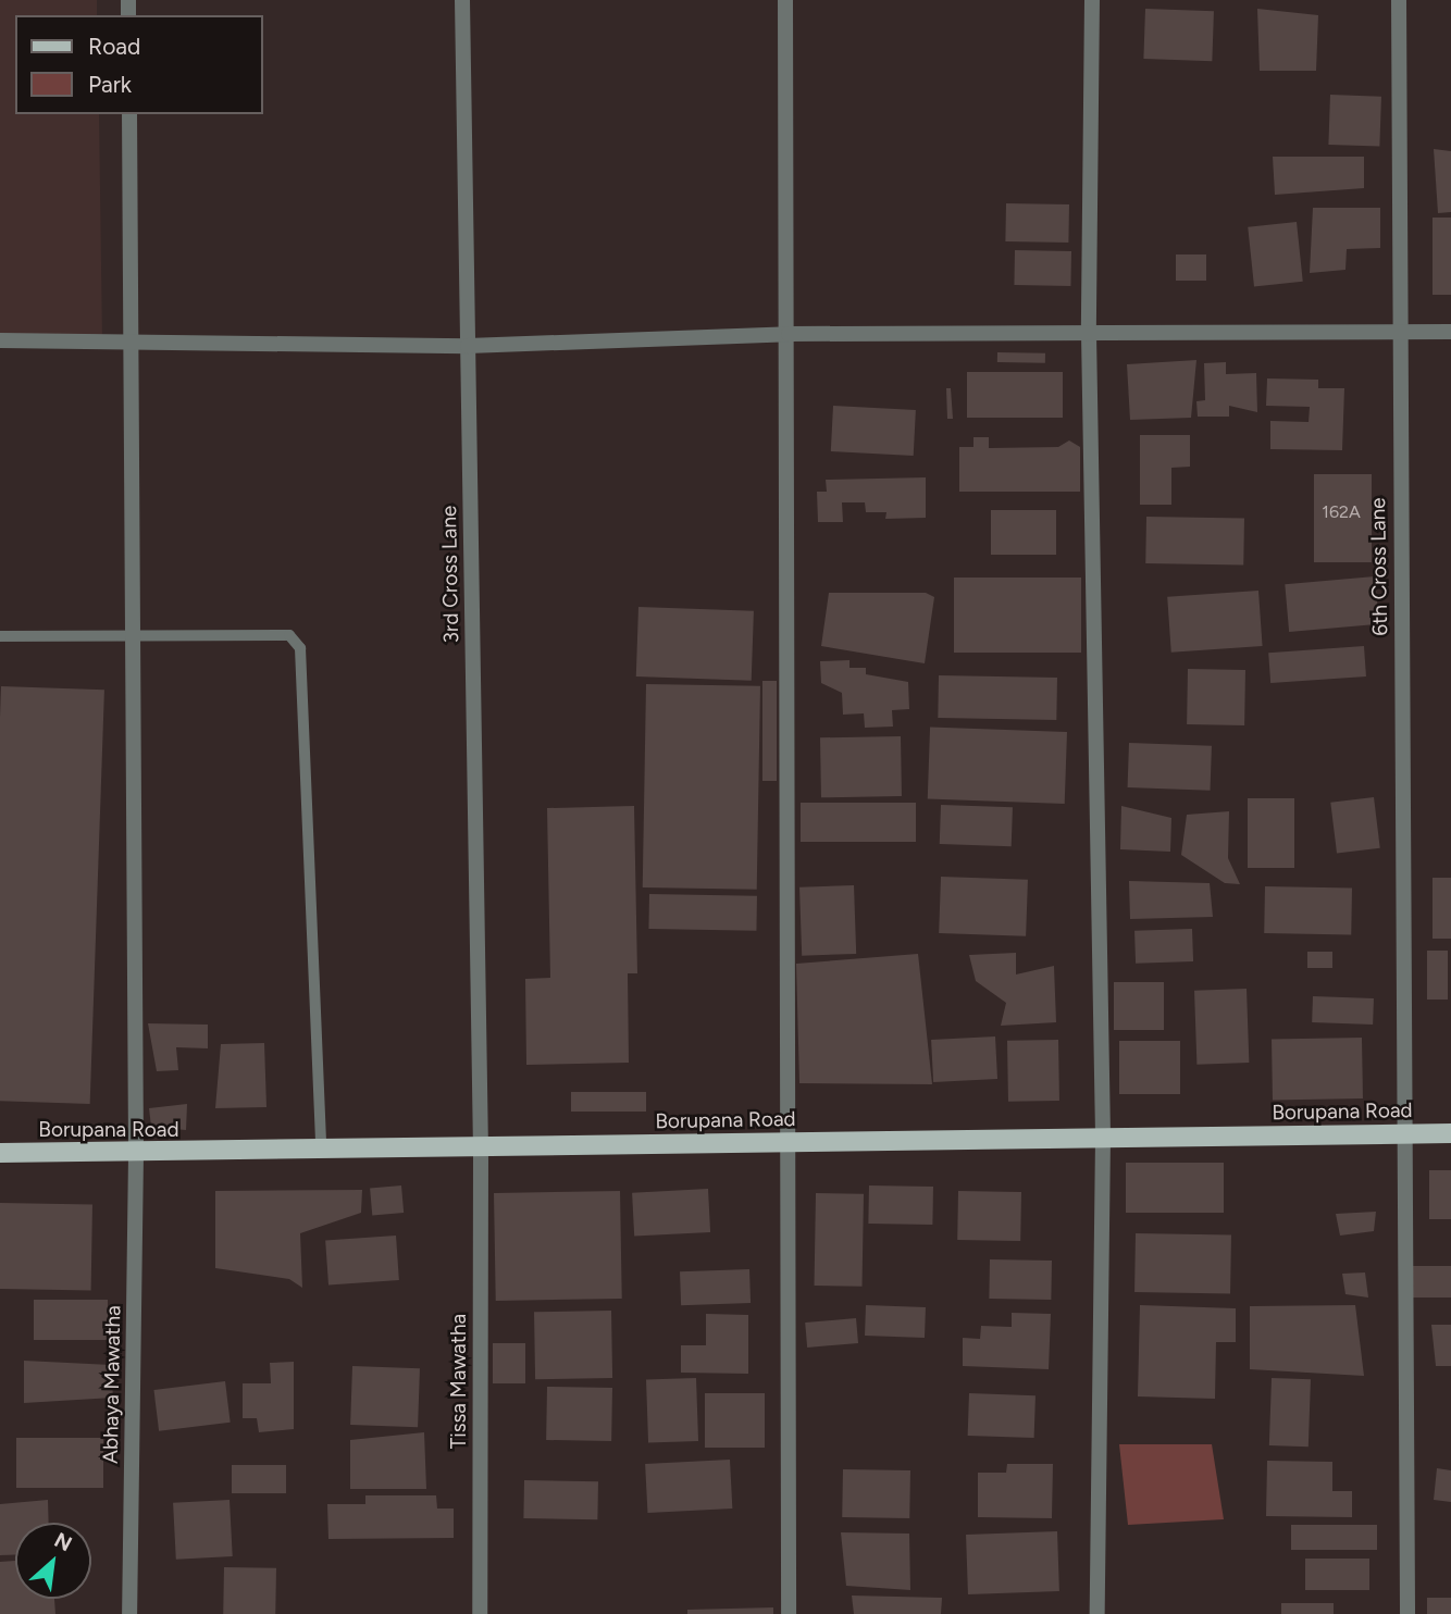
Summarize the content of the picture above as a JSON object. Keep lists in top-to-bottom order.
{
  "streets": {
    "main road": ["Borupana Road"],
    "street": [
      "6th Cross Lane",
      "3rd Cross Lane",
      "Tissa Mawatha",
      "Abhaya Mawatha"
    ]
  },
  "crossings": [
    ["6th Cross Lane", "Borupana Road"],
    ["3rd Cross Lane", "Borupana Road"],
    ["3rd Cross Lane", "Tissa Mawatha"],
    ["Borupana Road", "Tissa Mawatha"],
    ["Borupana Road", "Abhaya Mawatha"]
  ],
  "house_numbers": ["162A"],
  "legend": ["Road", "Park"],
  "north": "top right"
}
